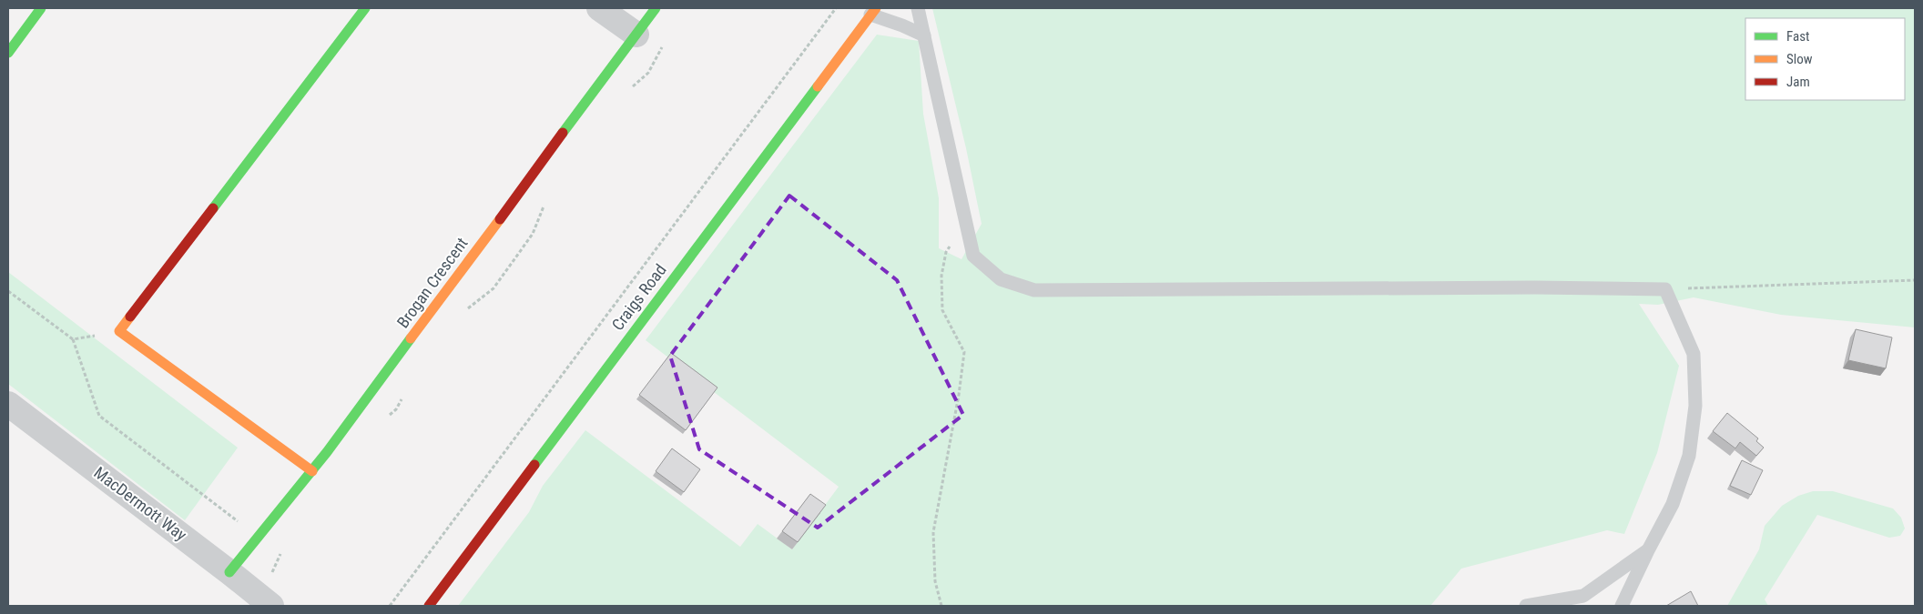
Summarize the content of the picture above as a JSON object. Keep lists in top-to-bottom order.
{
  "streets": {
    "street": ["Brogan Crescent", "Craigs Road", "MacDermott Way"]
  },
  "crossings": [
    ["Brogan Crescent", "MacDermott Way"]
  ],
  "legend": ["Fast", "Slow", "Jam"]
}
